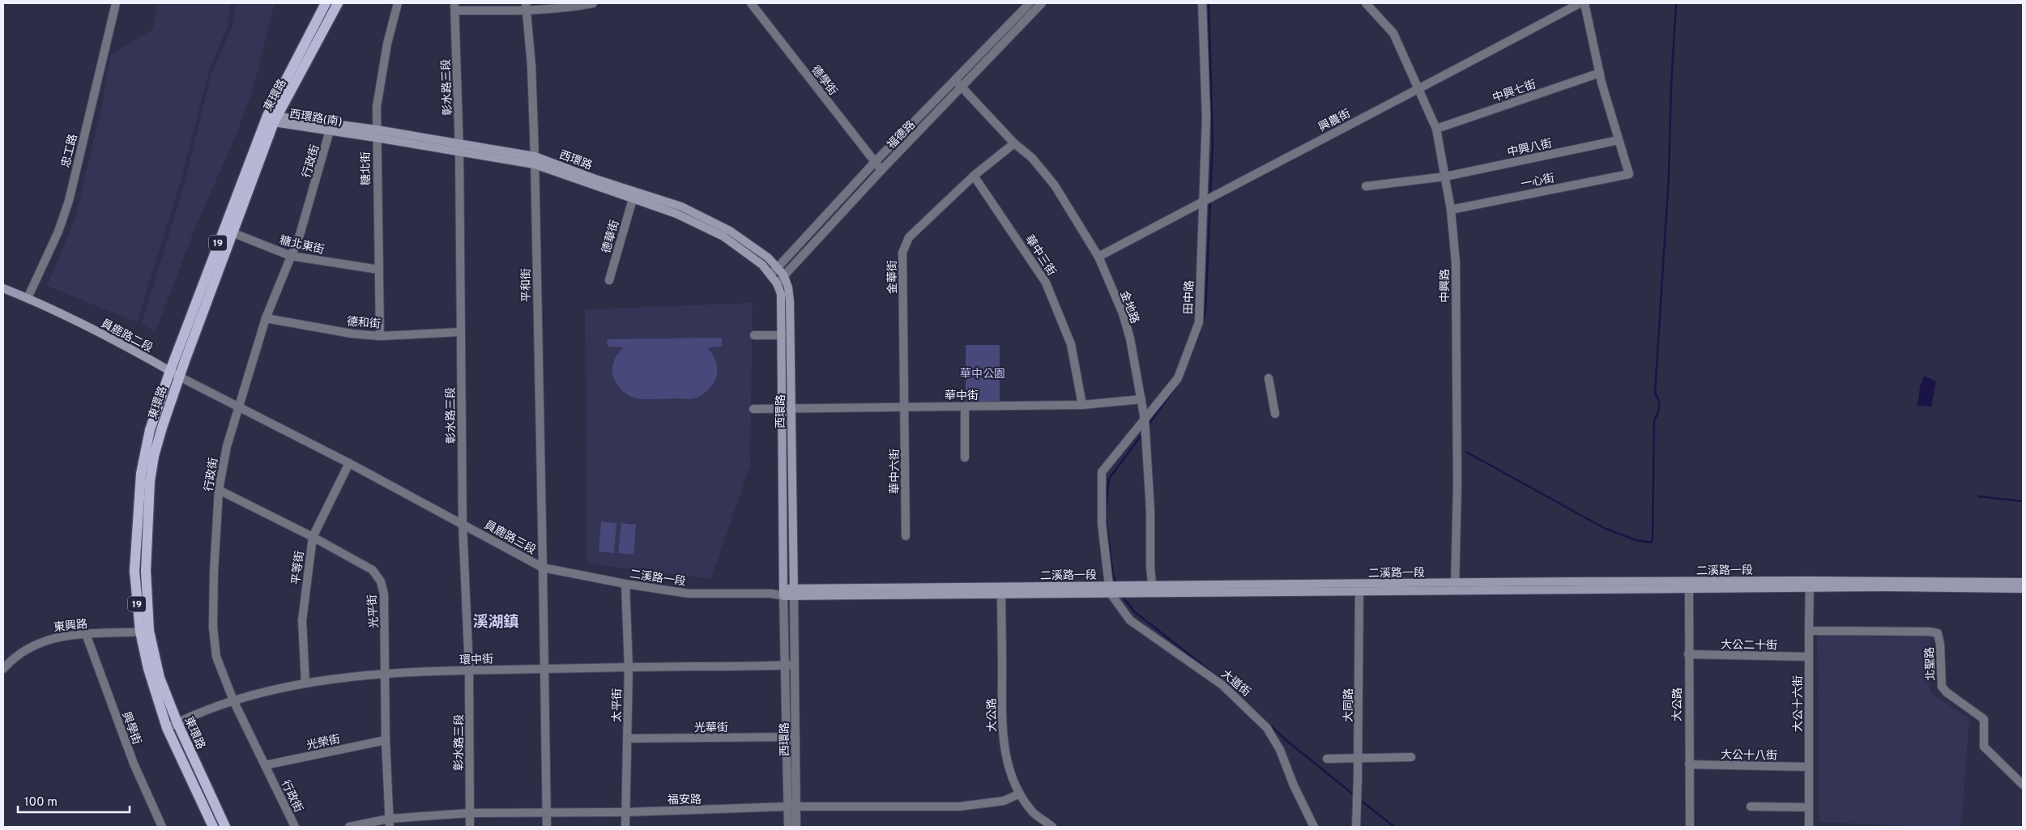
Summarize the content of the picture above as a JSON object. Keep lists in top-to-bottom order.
{
  "streets": {
    "main road": [
      "東環路",
      "西環路(南)",
      "西環路",
      "19",
      "員鹿路二段",
      "二溪路一段"
    ],
    "street": [
      "德學街",
      "彰水路三段",
      "中興七街",
      "興農街",
      "福德路",
      "中興八街",
      "忠工路",
      "行政街",
      "糖北街",
      "一心街",
      "德華街",
      "糖北東街",
      "華中三街",
      "金華街",
      "平和街",
      "中興路",
      "田中路",
      "金地路",
      "德和街",
      "華中街",
      "華中六街",
      "員鹿路三段",
      "平等街",
      "光平街",
      "東興路",
      "大公二十街",
      "環中街",
      "北聖路",
      "大道街",
      "大公十六街",
      "大公路",
      "太平街",
      "大同路",
      "光華街",
      "興學街",
      "光榮街",
      "大公十八街",
      "福安路"
    ]
  },
  "crossings": [
    ["德學街", "福德路"],
    ["彰水路三段", "西環路(南)"],
    ["彰水路三段", "德和街"],
    ["彰水路三段", "員鹿路三段"],
    ["彰水路三段", "環中街"],
    ["彰水路三段", "福安路"],
    ["中興七街", "中興路"],
    ["東環路", "西環路(南)"],
    ["東環路", "糖北東街"],
    ["東環路", "員鹿路二段"],
    ["東環路", "東興路"],
    ["東環路", "環中街"],
    ["西環路(南)", "西環路"],
    ["西環路(南)", "行政街"],
    ["西環路(南)", "糖北街"],
    ["西環路(南)", "平和街"],
    ["興農街", "中興路"],
    ["興農街", "田中路"],
    ["興農街", "金地路"],
    ["福德路", "西環路"],
    ["福德路", "金地路"],
    ["中興八街", "一心街"],
    ["中興八街", "中興路"],
    ["忠工路", "員鹿路二段"],
    ["西環路", "德華街"],
    ["西環路", "平和街"],
    ["西環路", "華中街"],
    ["西環路", "二溪路一段"],
    ["西環路", "環中街"],
    ["西環路", "光華街"],
    ["西環路", "福安路"],
    ["行政街", "糖北東街"],
    ["行政街", "德和街"],
    ["行政街", "員鹿路二段"],
    ["行政街", "員鹿路三段"],
    ["行政街", "光平街"],
    ["行政街", "環中街"],
    ["行政街", "光榮街"],
    ["糖北街", "糖北東街"],
    ["糖北街", "德和街"],
    ["一心街", "中興路"],
    ["華中三街", "金華街"],
    ["華中三街", "華中街"],
    ["金華街", "華中街"],
    ["金華街", "華中六街"],
    ["平和街", "員鹿路三段"],
    ["平和街", "二溪路一段"],
    ["中興路", "二溪路一段"],
    ["田中路", "金地路"],
    ["田中路", "二溪路一段"],
    ["田中路", "大道街"],
    ["金地路", "華中街"],
    ["金地路", "二溪路一段"],
    ["員鹿路二段", "員鹿路三段"],
    ["華中街", "華中六街"],
    ["員鹿路三段", "平等街"],
    ["員鹿路三段", "二溪路一段"],
    ["員鹿路三段", "環中街"],
    ["員鹿路三段", "福安路"],
    ["平等街", "光平街"],
    ["平等街", "環中街"],
    ["二溪路一段", "大道街"],
    ["二溪路一段", "大公十六街"],
    ["二溪路一段", "大公路"],
    ["二溪路一段", "太平街"],
    ["二溪路一段", "大同路"],
    ["光平街", "環中街"],
    ["光平街", "光榮街"],
    ["光平街", "福安路"],
    ["東興路", "興學街"],
    ["大公二十街", "大公十六街"],
    ["大公二十街", "大公路"],
    ["環中街", "太平街"],
    ["北聖路", "大公十六街"],
    ["大公十六街", "大公十八街"],
    ["大公路", "大公十八街"],
    ["大公路", "福安路"],
    ["太平街", "光華街"],
    ["太平街", "福安路"]
  ],
  "districts": ["溪湖鎮"],
  "parks": ["華中公園"],
  "scale_bar": "100 m"
}
